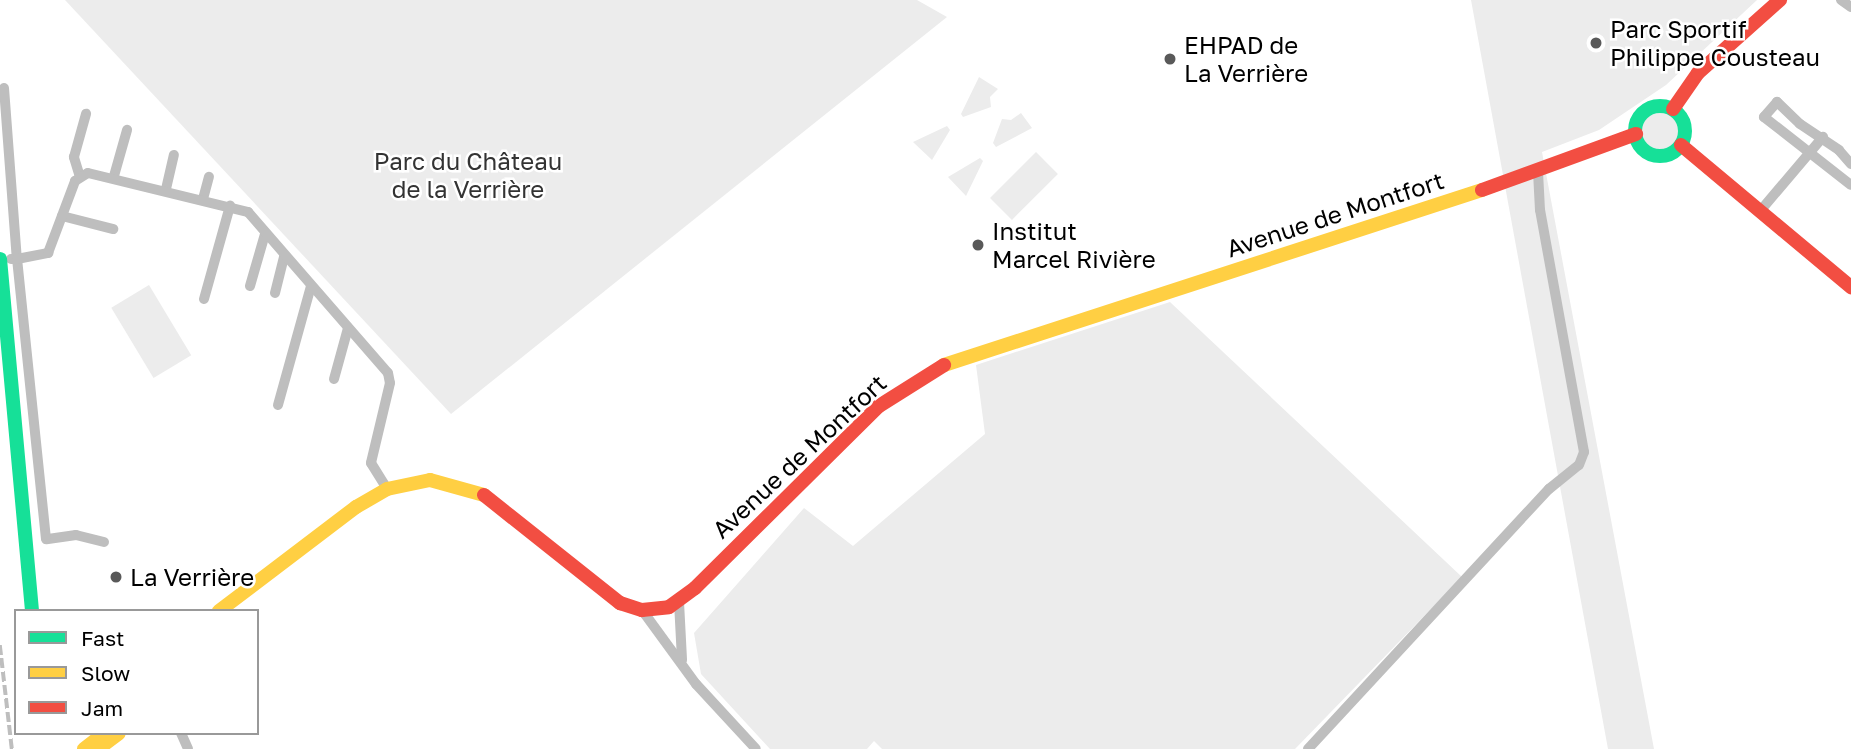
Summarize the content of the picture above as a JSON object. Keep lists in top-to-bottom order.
{
  "streets": {
    "street": ["Avenue de Montfort"]
  },
  "parks": ["Parc du Château de la Verrière"],
  "places": [
    "Parc Sportif Philippe Cousteau",
    "EHPAD de La Verrière",
    "Institut Marcel Rivière",
    "La Verrière"
  ],
  "legend": ["Fast", "Slow", "Jam"]
}
